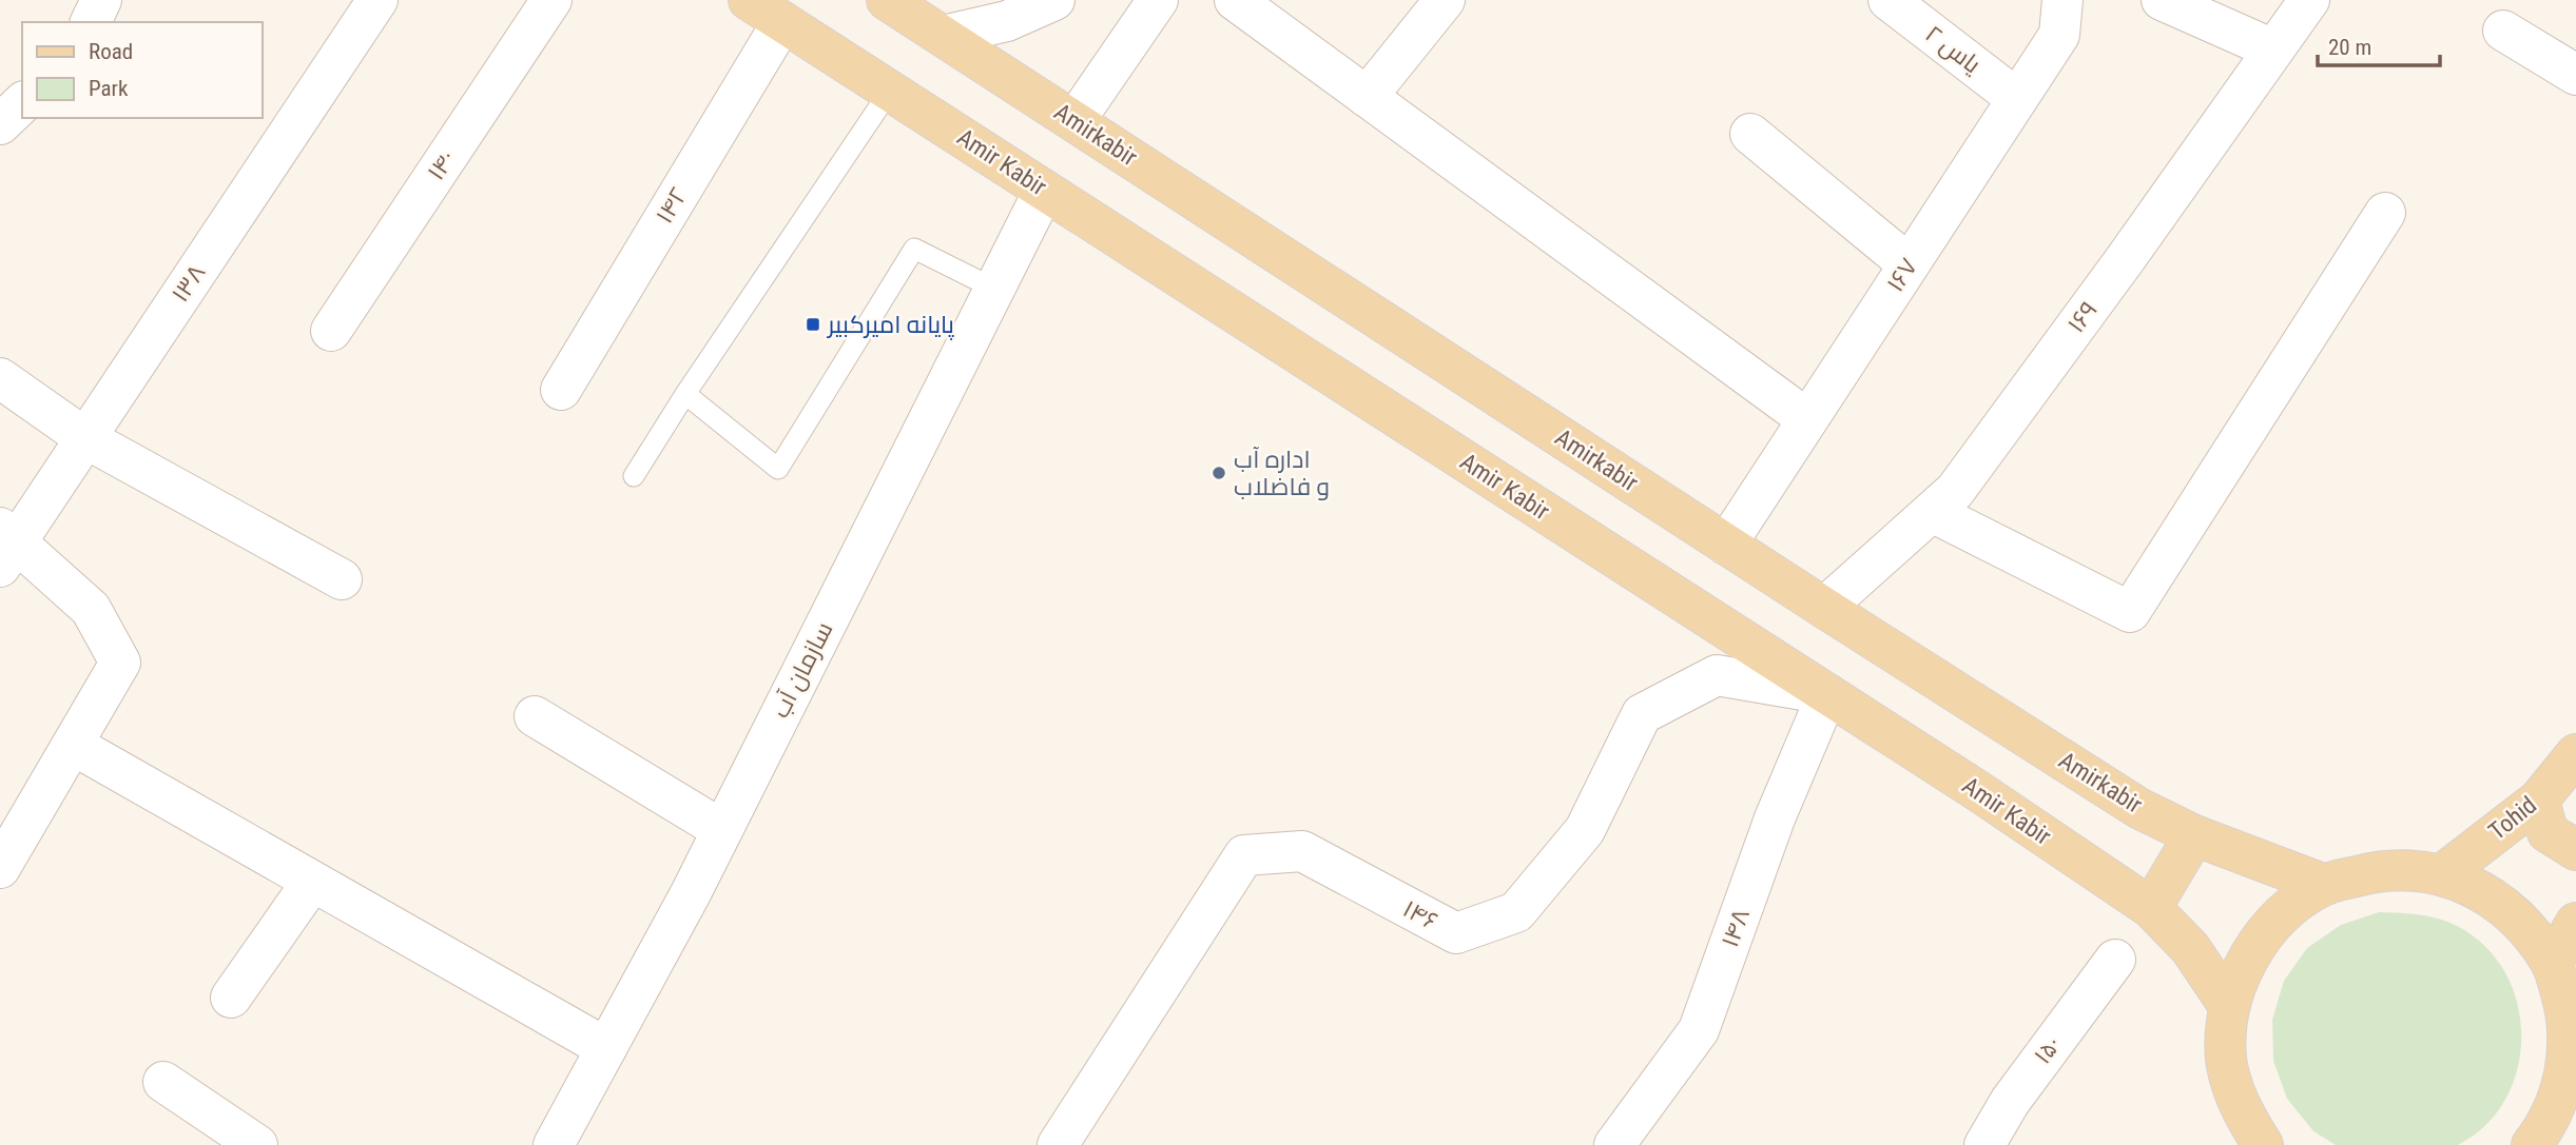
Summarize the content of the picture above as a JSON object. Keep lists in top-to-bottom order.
{
  "streets": {
    "main road": ["Amirkabir", "Amir Kabir", "Tohid"],
    "street": [
      "یاس ۲",
      "۱۴۰",
      "۱۴۲",
      "۱۶۷",
      "۱۳۸",
      "۱۶۹",
      "سازمان آب",
      "۱۴۶",
      "۱۴۸",
      "۱۵۰"
    ]
  },
  "crossings": [
    ["یاس ۲", "۱۶۷"],
    ["Amirkabir", "۱۶۷"],
    ["Amirkabir", "۱۶۹"],
    ["Amir Kabir", "۱۴۲"],
    ["Amir Kabir", "سازمان آب"],
    ["Amir Kabir", "۱۴۶"],
    ["Amir Kabir", "۱۴۸"],
    ["۱۴۶", "۱۴۸"]
  ],
  "places": {
    "transit": ["پایانه امیرکبیر"],
    "other": ["اداره آب و فاضلاب"]
  },
  "legend": ["Road", "Park"],
  "scale_bar": "20 m"
}
